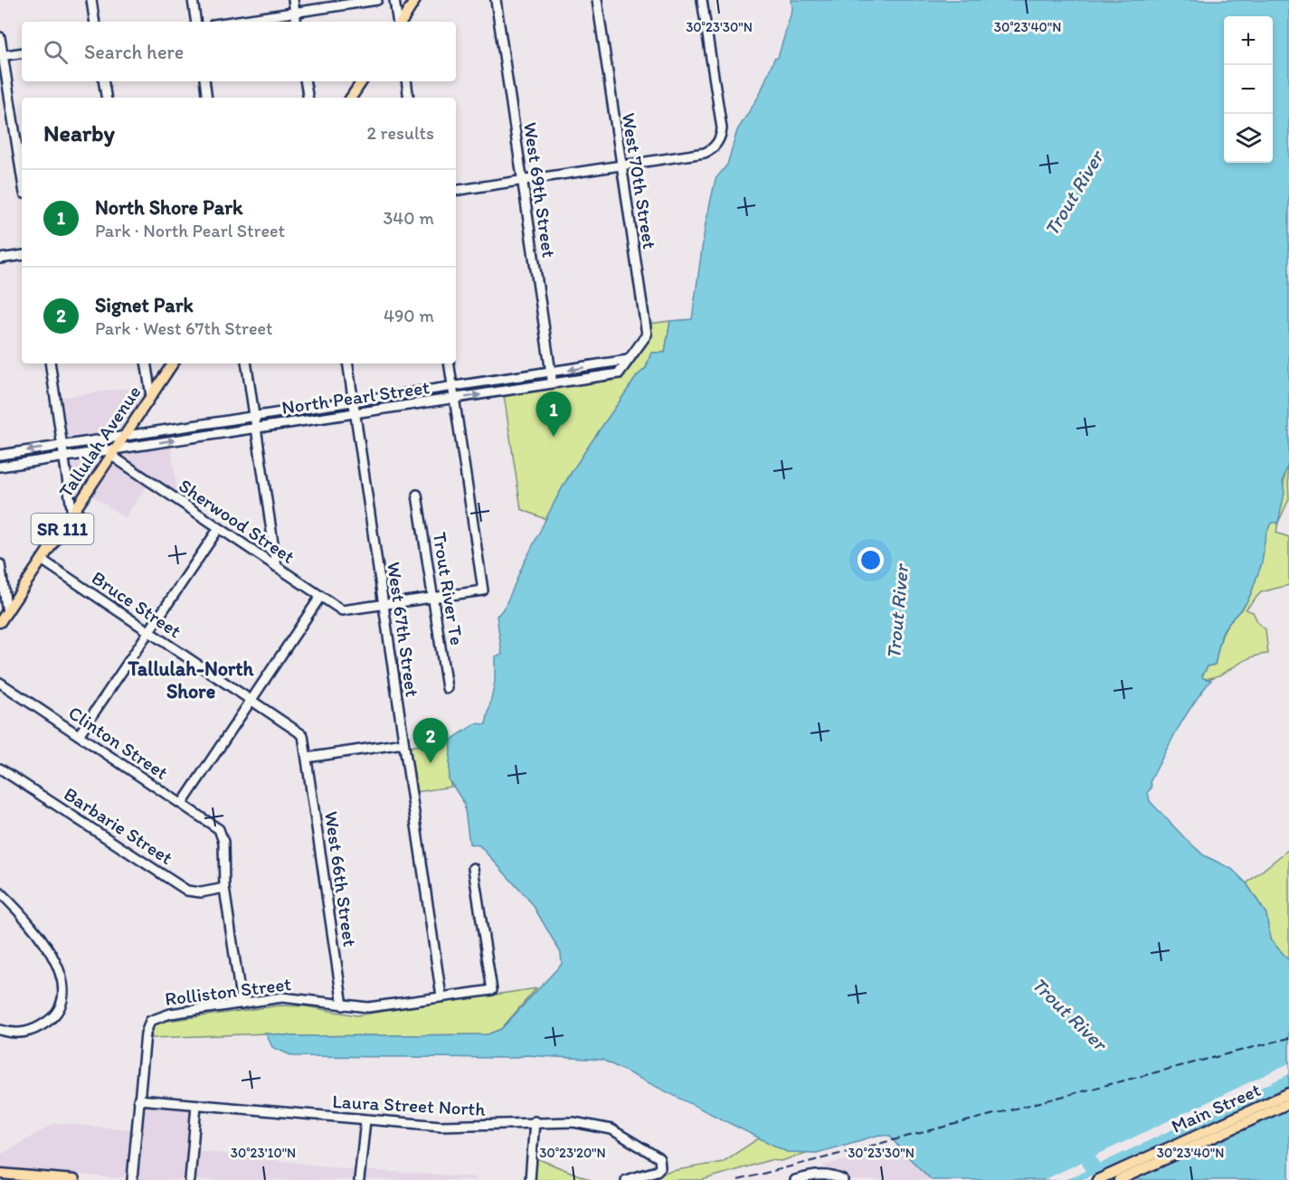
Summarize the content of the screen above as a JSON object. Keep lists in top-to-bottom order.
{
  "streets": {
    "main road": ["Tallulah Avenue", "SR 111", "Main Street"],
    "street": [
      "West 70th Street",
      "West 69th Street",
      "North Pearl Street",
      "Sherwood Street",
      "Trout River Te",
      "Bruce Street",
      "West 67th Street",
      "Clinton Street",
      "Barbarie Street",
      "West 66th Street",
      "Rolliston Street",
      "Laura Street North"
    ]
  },
  "crossings": [
    ["West 70th Street", "North Pearl Street"],
    ["West 69th Street", "North Pearl Street"],
    ["North Pearl Street", "Tallulah Avenue"],
    ["North Pearl Street", "Sherwood Street"],
    ["North Pearl Street", "West 67th Street"],
    ["Tallulah Avenue", "Sherwood Street"],
    ["Tallulah Avenue", "Bruce Street"],
    ["Sherwood Street", "West 67th Street"],
    ["Bruce Street", "West 66th Street"],
    ["Clinton Street", "Barbarie Street"],
    ["West 66th Street", "Rolliston Street"],
    ["Rolliston Street", "Laura Street North"]
  ],
  "districts": ["Tallulah-North Shore"],
  "water": ["Trout River"],
  "page": {
    "map_buttons": ["+", "−"],
    "search": "Search here",
    "heading": ["Nearby", "2 results"],
    "list": [
      {
        "mark": "1",
        "name": "North Shore Park",
        "note": "Park · North Pearl Street",
        "value": "340 m"
      },
      {
        "mark": "2",
        "name": "Signet Park",
        "note": "Park · West 67th Street",
        "value": "490 m"
      }
    ],
    "pins": ["1", "2"]
  },
  "coordinates": [
    "30°23'30\"N",
    "30°23'40\"N",
    "30°23'10\"N",
    "30°23'20\"N"
  ]
}
